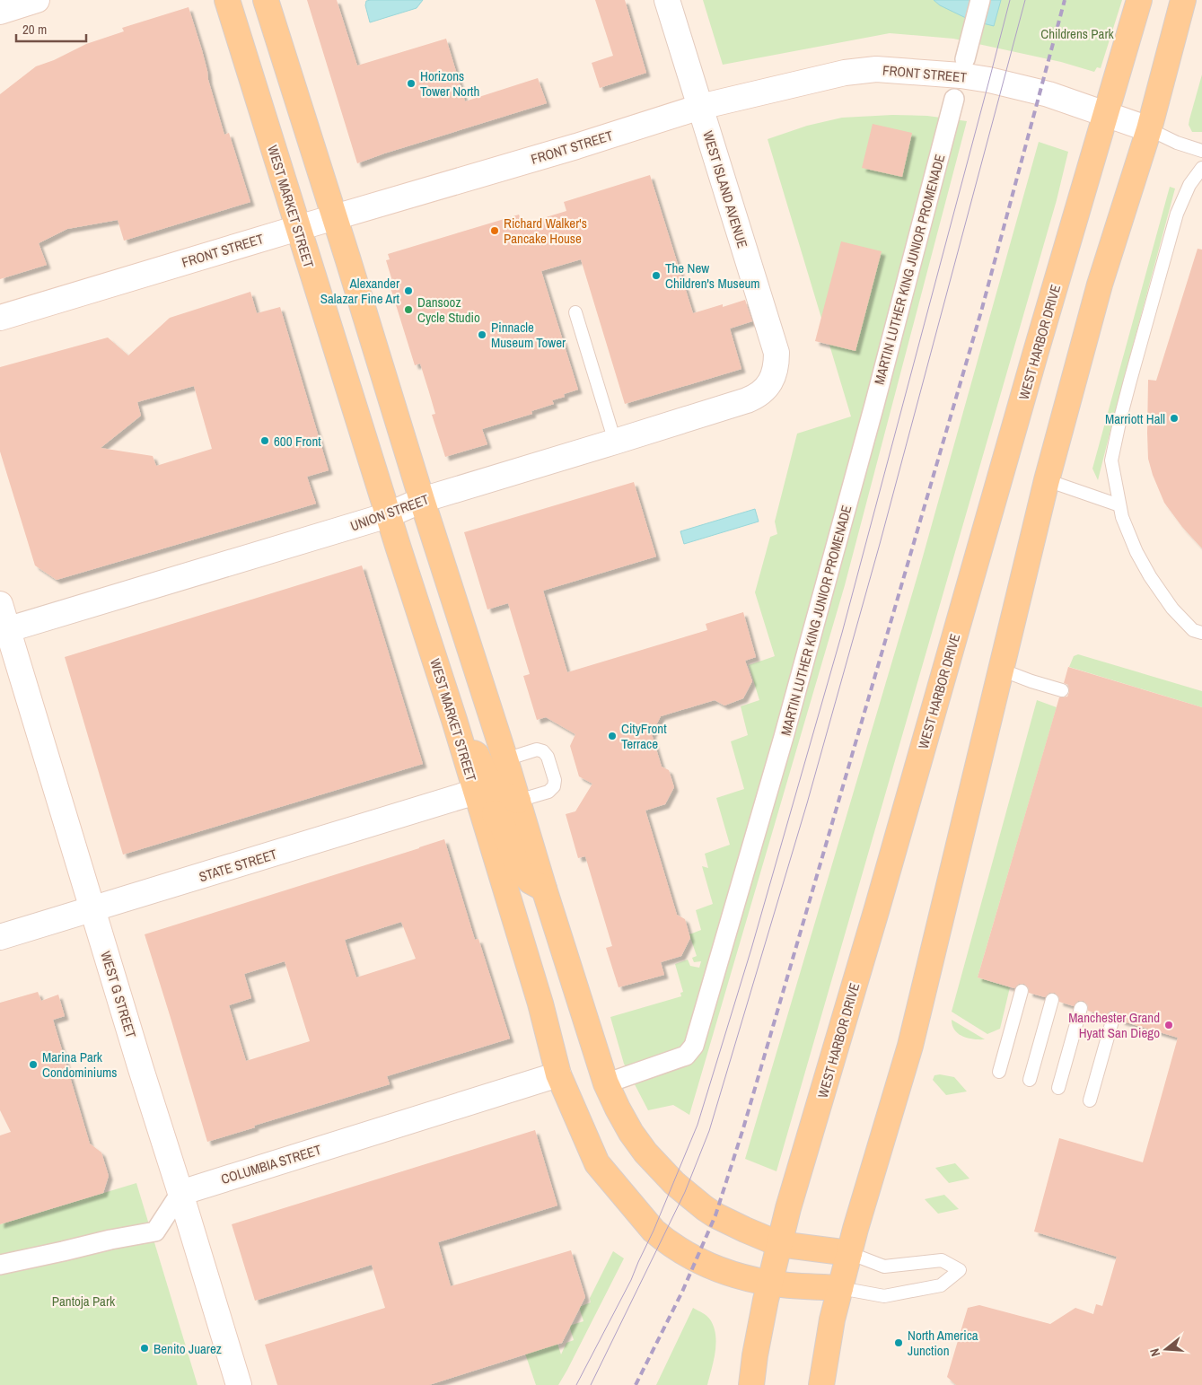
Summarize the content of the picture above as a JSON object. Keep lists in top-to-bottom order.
{
  "streets": {
    "main road": ["WEST MARKET STREET", "WEST HARBOR DRIVE"],
    "street": [
      "FRONT STREET",
      "WEST ISLAND AVENUE",
      "MARTIN LUTHER KING JUNIOR PROMENADE",
      "UNION STREET",
      "STATE STREET",
      "WEST G STREET",
      "COLUMBIA STREET"
    ]
  },
  "crossings": [
    ["FRONT STREET", "WEST ISLAND AVENUE"],
    ["FRONT STREET", "WEST MARKET STREET"],
    ["FRONT STREET", "WEST HARBOR DRIVE"],
    ["WEST ISLAND AVENUE", "UNION STREET"],
    ["WEST MARKET STREET", "WEST HARBOR DRIVE"],
    ["WEST MARKET STREET", "UNION STREET"],
    ["WEST MARKET STREET", "STATE STREET"],
    ["WEST MARKET STREET", "COLUMBIA STREET"],
    ["UNION STREET", "WEST G STREET"],
    ["STATE STREET", "WEST G STREET"],
    ["WEST G STREET", "COLUMBIA STREET"]
  ],
  "parks": ["Childrens Park", "Pantoja Park"],
  "places": [
    "Horizons Tower North",
    "Richard Walker's Pancake House",
    "The New Children's Museum",
    "Alexander Salazar Fine Art",
    "Dansooz Cycle Studio",
    "Pinnacle Museum Tower",
    "Marriott Hall",
    "600 Front",
    "CityFront Terrace",
    "Manchester Grand Hyatt San Diego",
    "Marina Park Condominiums",
    "North America Junction",
    "Benito Juarez"
  ],
  "scale_bar": "20 m",
  "north": "left"
}
